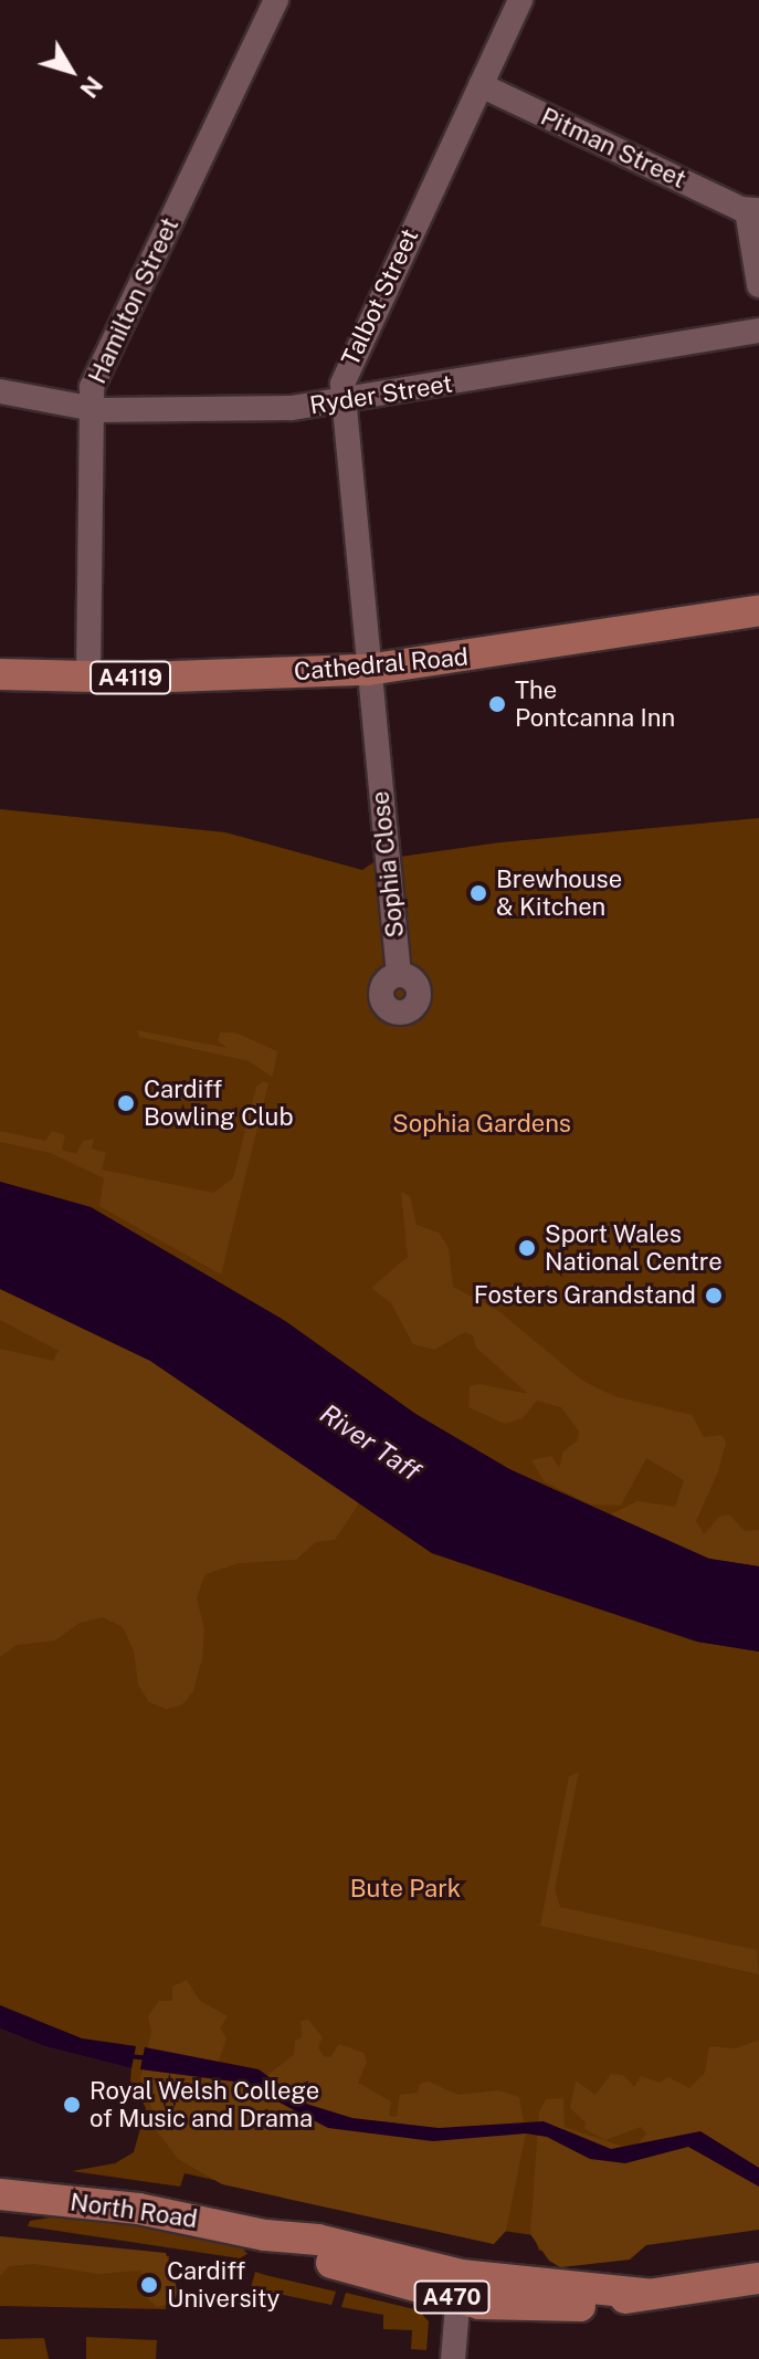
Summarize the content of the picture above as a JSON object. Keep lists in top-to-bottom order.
{
  "streets": {
    "main road": [
      "Cathedral Road",
      "A4119",
      "North Road",
      "A470"
    ],
    "street": [
      "Pitman Street",
      "Talbot Street",
      "Hamilton Street",
      "Ryder Street",
      "Sophia Close"
    ]
  },
  "crossings": [
    ["Pitman Street", "Talbot Street"],
    ["Talbot Street", "Ryder Street"],
    ["Talbot Street", "Cathedral Road"],
    ["Talbot Street", "Sophia Close"],
    ["Hamilton Street", "Ryder Street"],
    ["Hamilton Street", "Cathedral Road"],
    ["Cathedral Road", "Sophia Close"]
  ],
  "water": ["River Taff"],
  "parks": ["Sophia Gardens", "Bute Park"],
  "places": [
    "The Pontcanna Inn",
    "Brewhouse & Kitchen",
    "Cardiff Bowling Club",
    "Sport Wales National Centre",
    "Fosters Grandstand",
    "Royal Welsh College of Music and Drama",
    "Cardiff University"
  ],
  "north": "bottom right"
}
